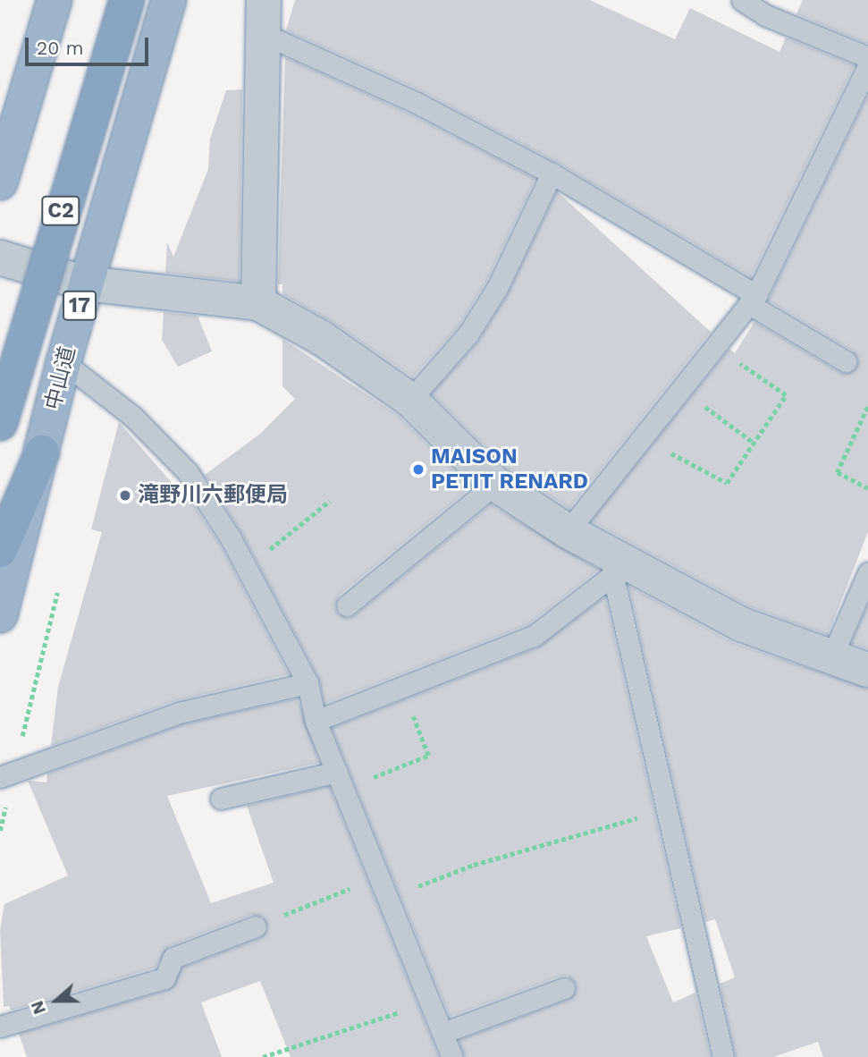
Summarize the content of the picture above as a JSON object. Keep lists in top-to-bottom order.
{
  "streets": {
    "highway": ["C2", "17", "中山道"]
  },
  "places": ["MAISON PETIT RENARD", "滝野川六郵便局"],
  "scale_bar": "20 m",
  "north": "left"
}
